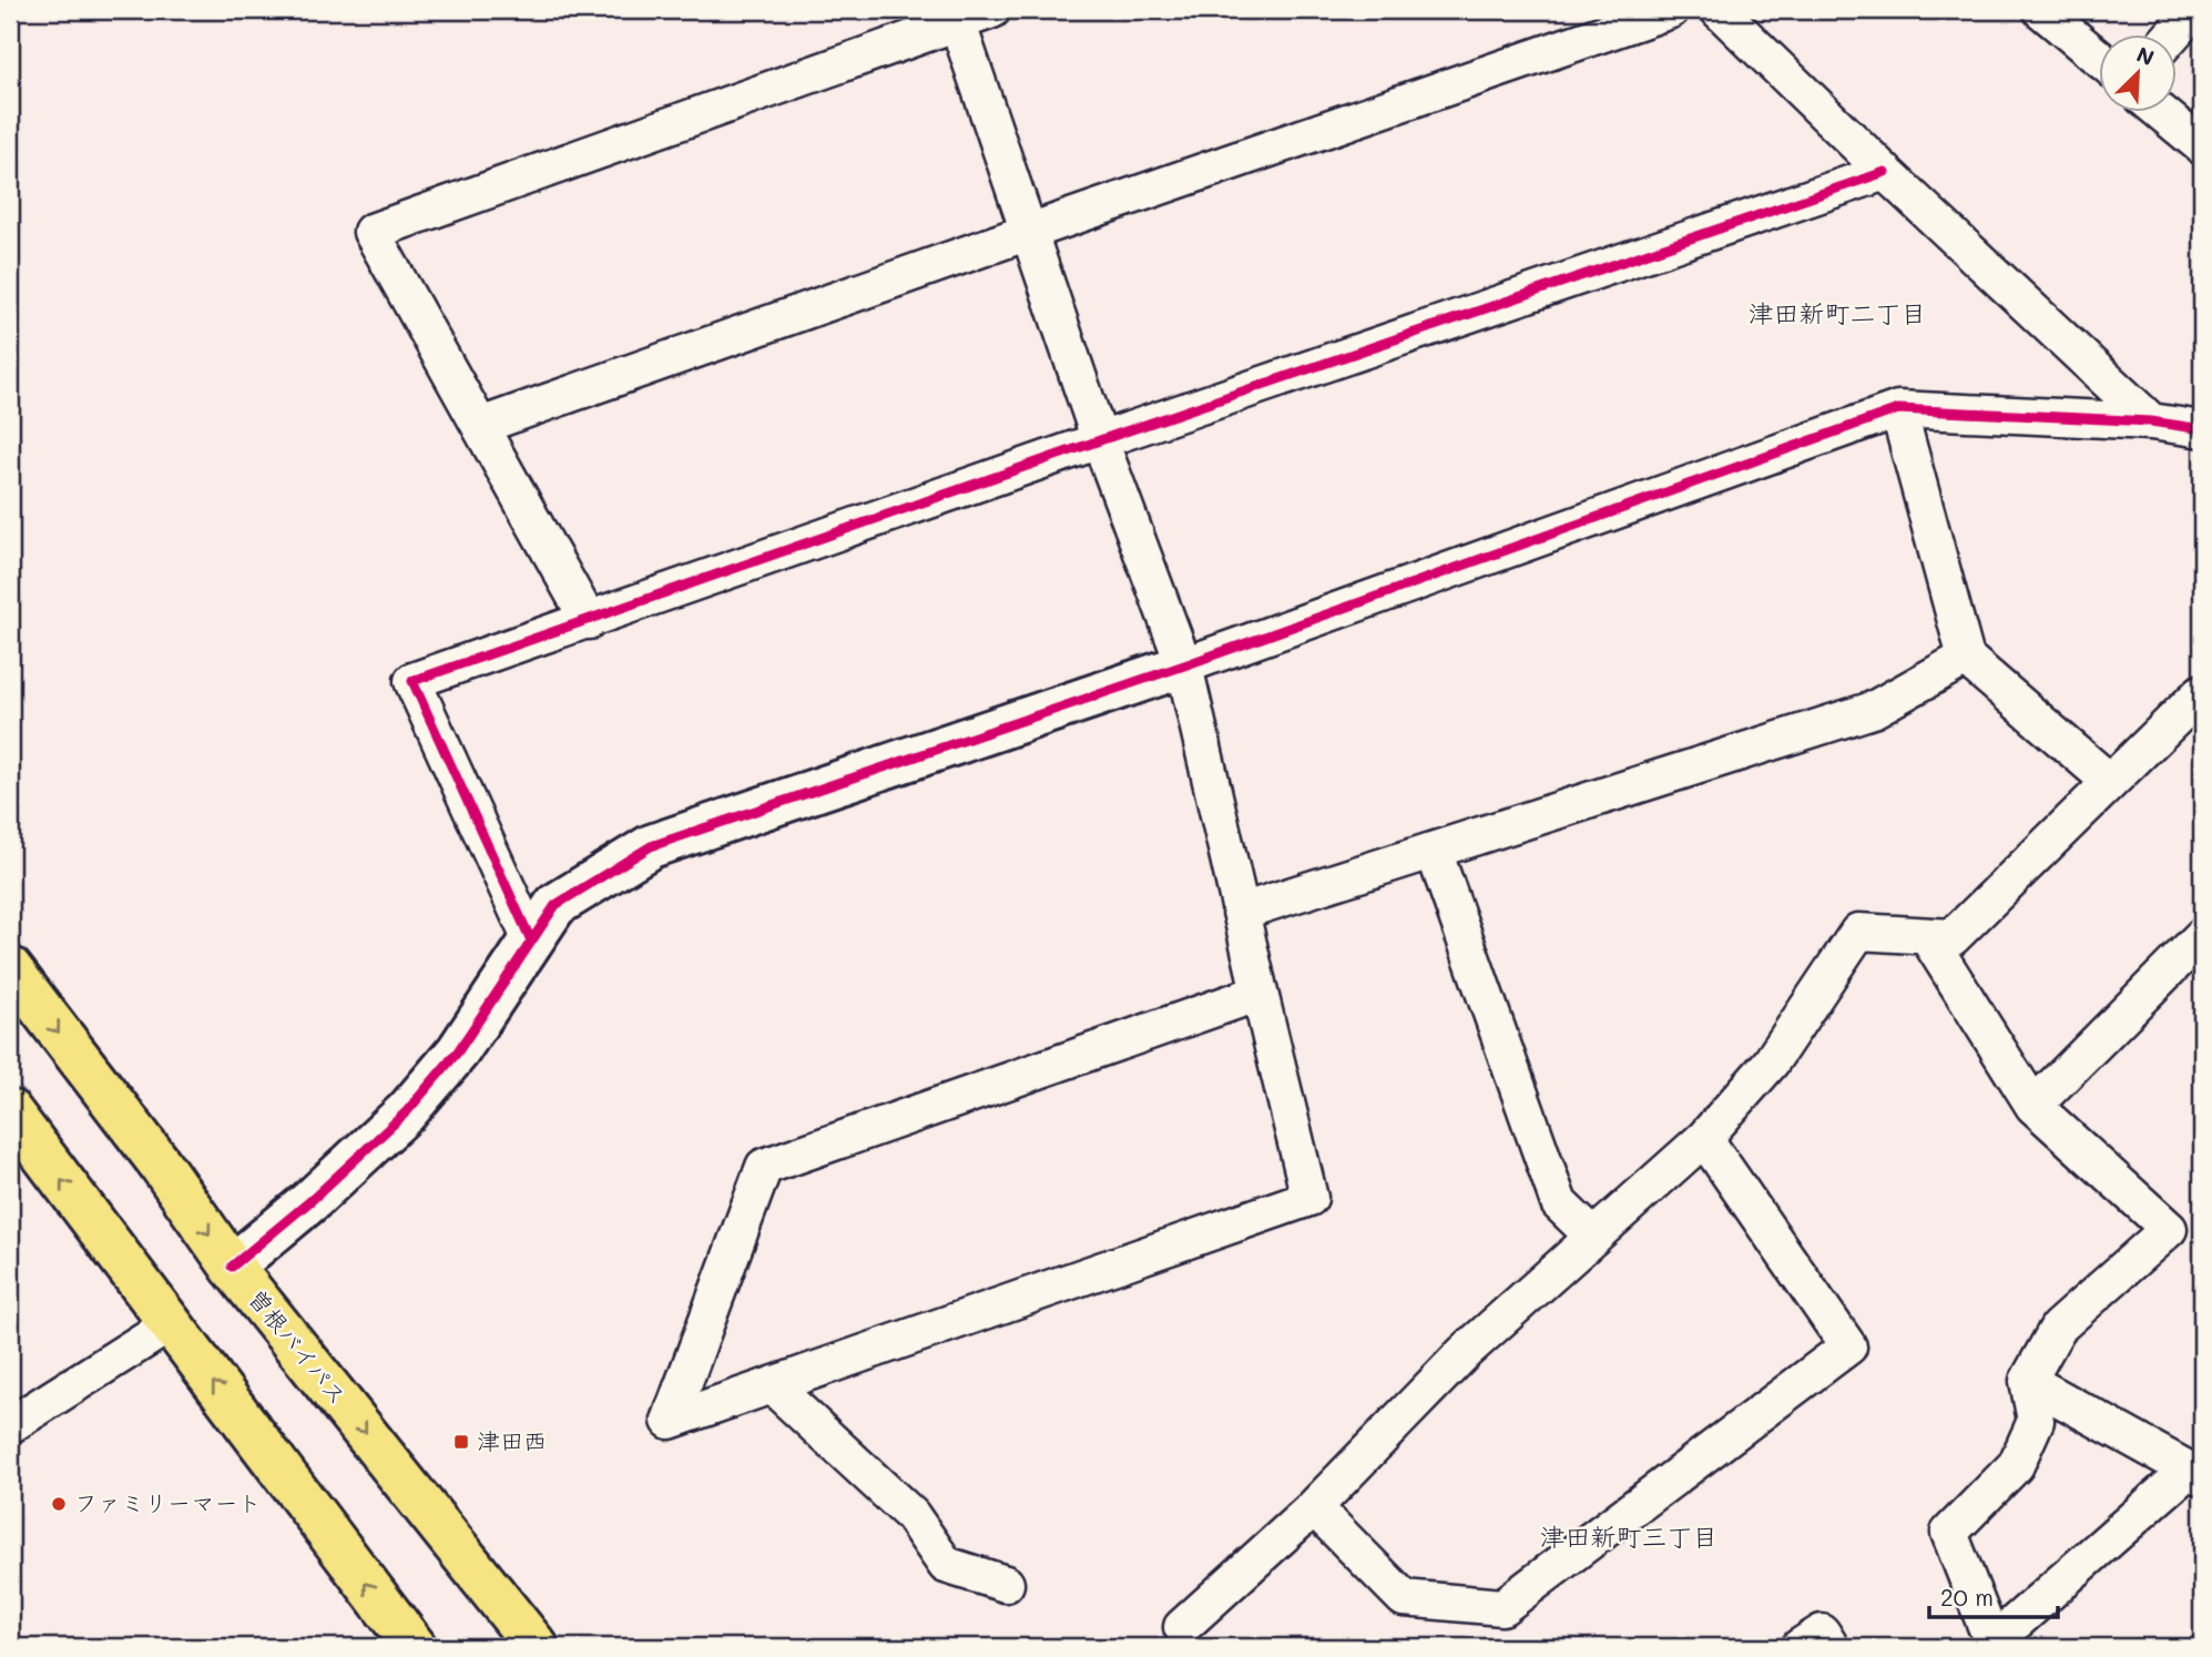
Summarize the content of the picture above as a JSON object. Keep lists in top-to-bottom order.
{
  "streets": {
    "highway": ["曽根バイパス"]
  },
  "districts": ["津田新町二丁目", "津田新町三丁目"],
  "places": {
    "transit": ["津田西"],
    "other": ["ファミリーマート"]
  },
  "scale_bar": "20 m",
  "north": "top right"
}
